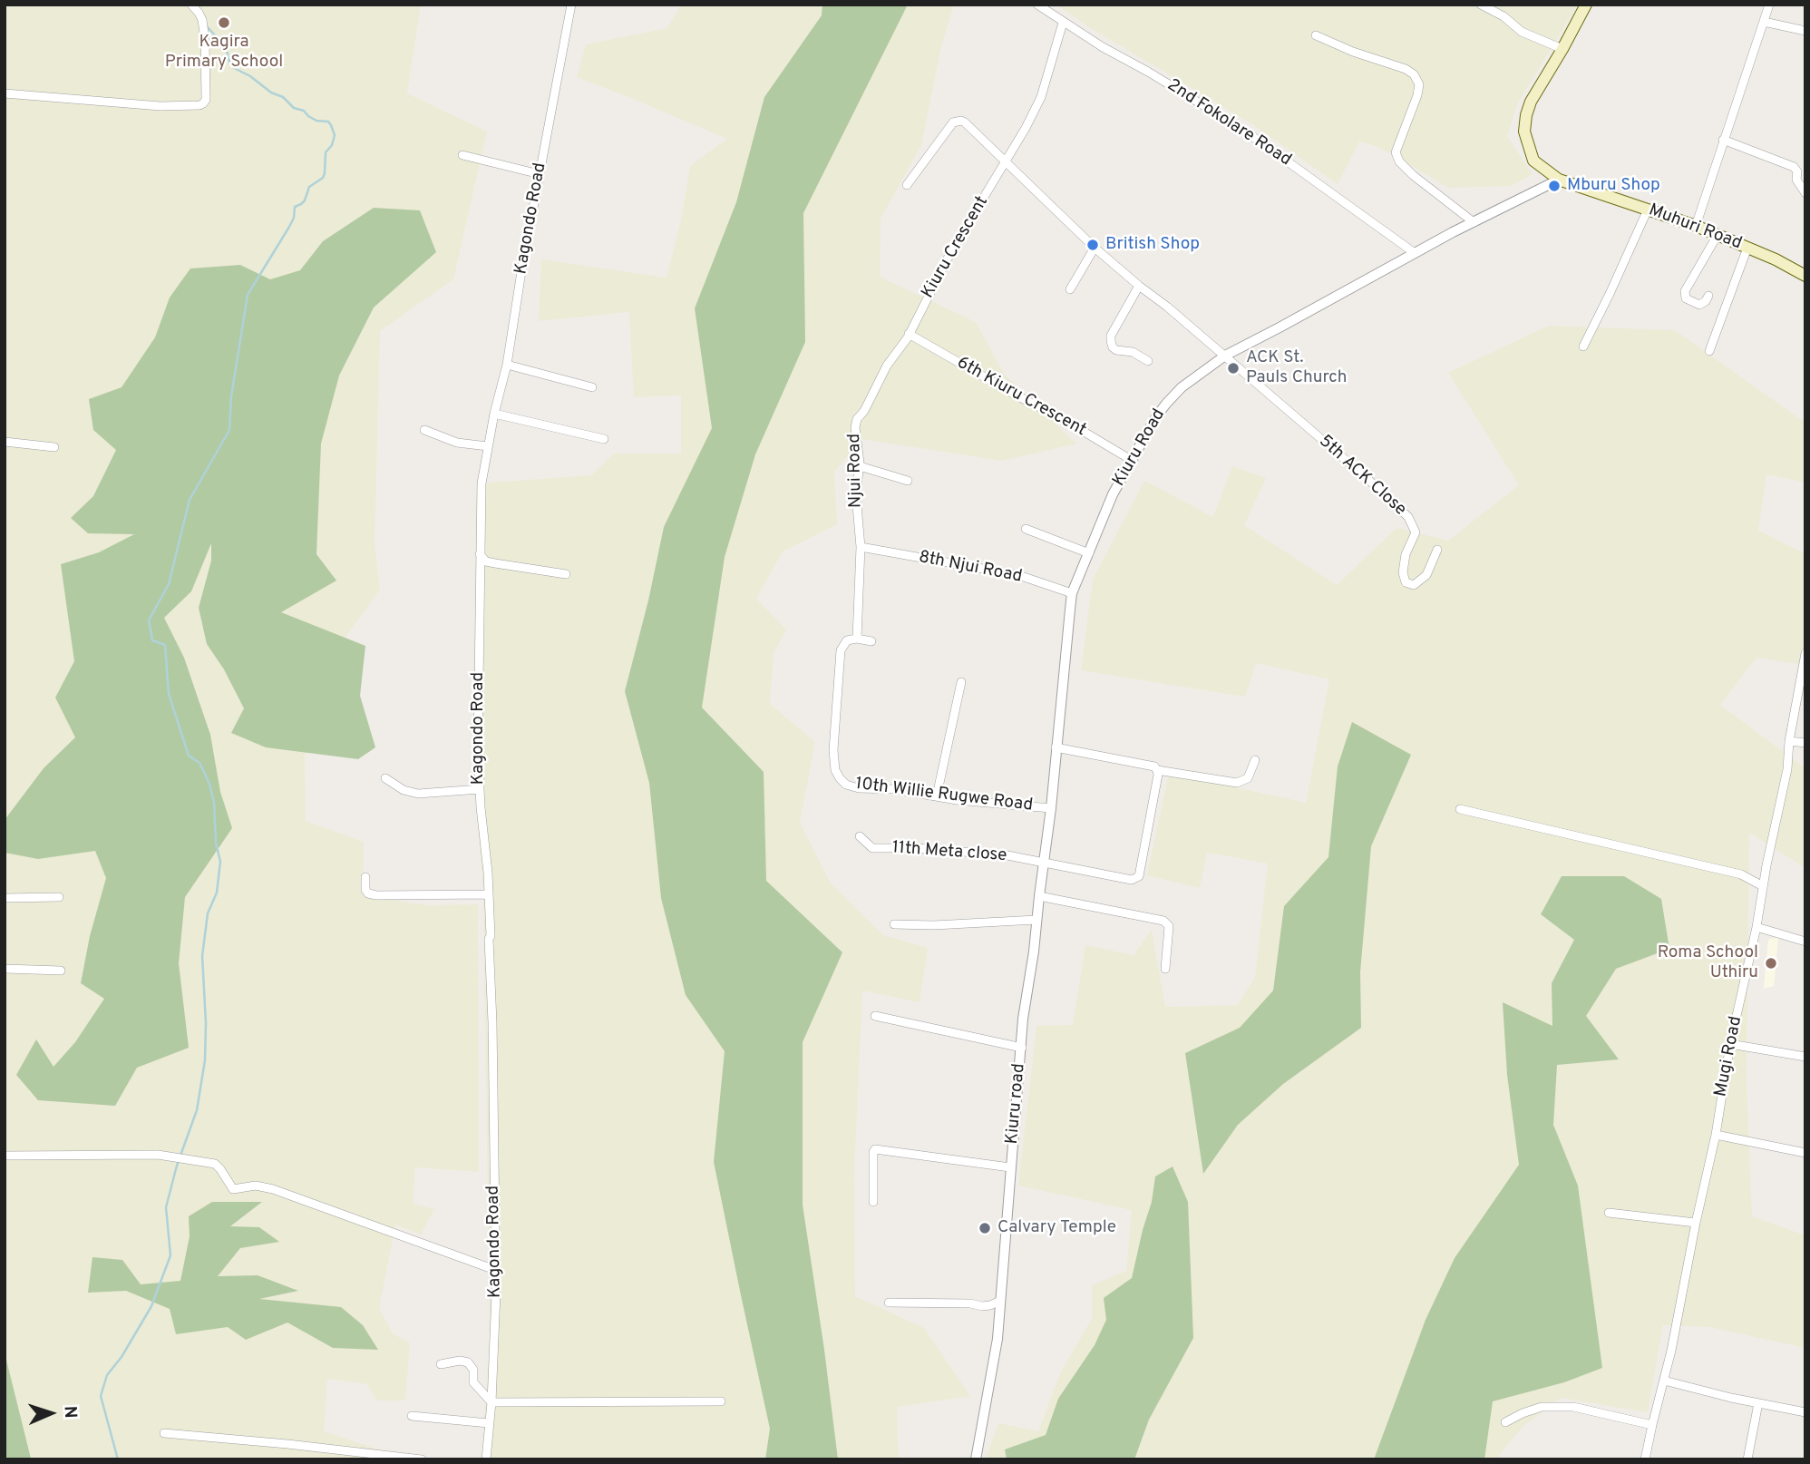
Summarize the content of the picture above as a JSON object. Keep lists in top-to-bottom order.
{
  "streets": {
    "main road": ["Muhuri Road"],
    "street": [
      "2nd Fokolare Road",
      "Kagondo Road",
      "Kiuru Crescent",
      "6th Kiuru Crescent",
      "Kiuru Road",
      "Njui Road",
      "5th ACK Close",
      "8th Njui Road",
      "10th Willie Rugwe Road",
      "11th Meta close",
      "Mugi Road",
      "Kiuru road"
    ]
  },
  "crossings": [
    ["2nd Fokolare Road", "Kiuru Crescent"],
    ["2nd Fokolare Road", "Kiuru Road"],
    ["Muhuri Road", "Kiuru Road"],
    ["Kiuru Crescent", "6th Kiuru Crescent"],
    ["Kiuru Crescent", "Njui Road"],
    ["6th Kiuru Crescent", "Kiuru Road"],
    ["6th Kiuru Crescent", "Njui Road"],
    ["Kiuru Road", "5th ACK Close"],
    ["Kiuru Road", "8th Njui Road"],
    ["Kiuru Road", "Kiuru road"],
    ["Njui Road", "8th Njui Road"],
    ["Njui Road", "10th Willie Rugwe Road"],
    ["10th Willie Rugwe Road", "Kiuru road"],
    ["11th Meta close", "Kiuru road"]
  ],
  "places": [
    "Kagira Primary School",
    "Mburu Shop",
    "British Shop",
    "ACK St. Pauls Church",
    "Roma School Uthiru",
    "Calvary Temple"
  ],
  "north": "right"
}
